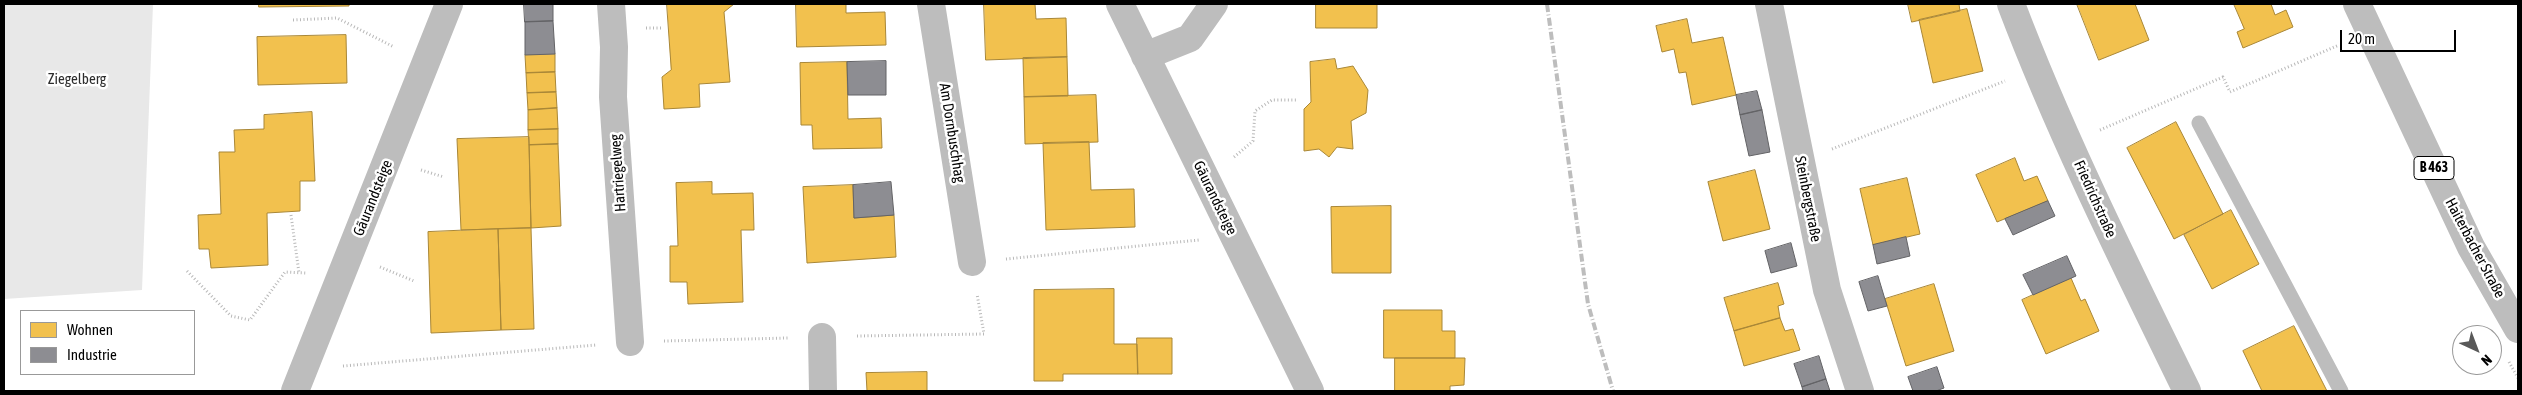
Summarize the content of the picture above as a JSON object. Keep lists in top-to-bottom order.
{
  "streets": {
    "street": [
      "Am Dornbuschhag",
      "B 463",
      "Hartriegelweg",
      "Gäurandsteige",
      "Steinbergstraße",
      "Friedrichstraße",
      "Haiterbacher Straße"
    ]
  },
  "parks": ["Ziegelberg"],
  "legend": ["Wohnen", "Industrie"],
  "scale_bar": "20 m",
  "north": "bottom right"
}
